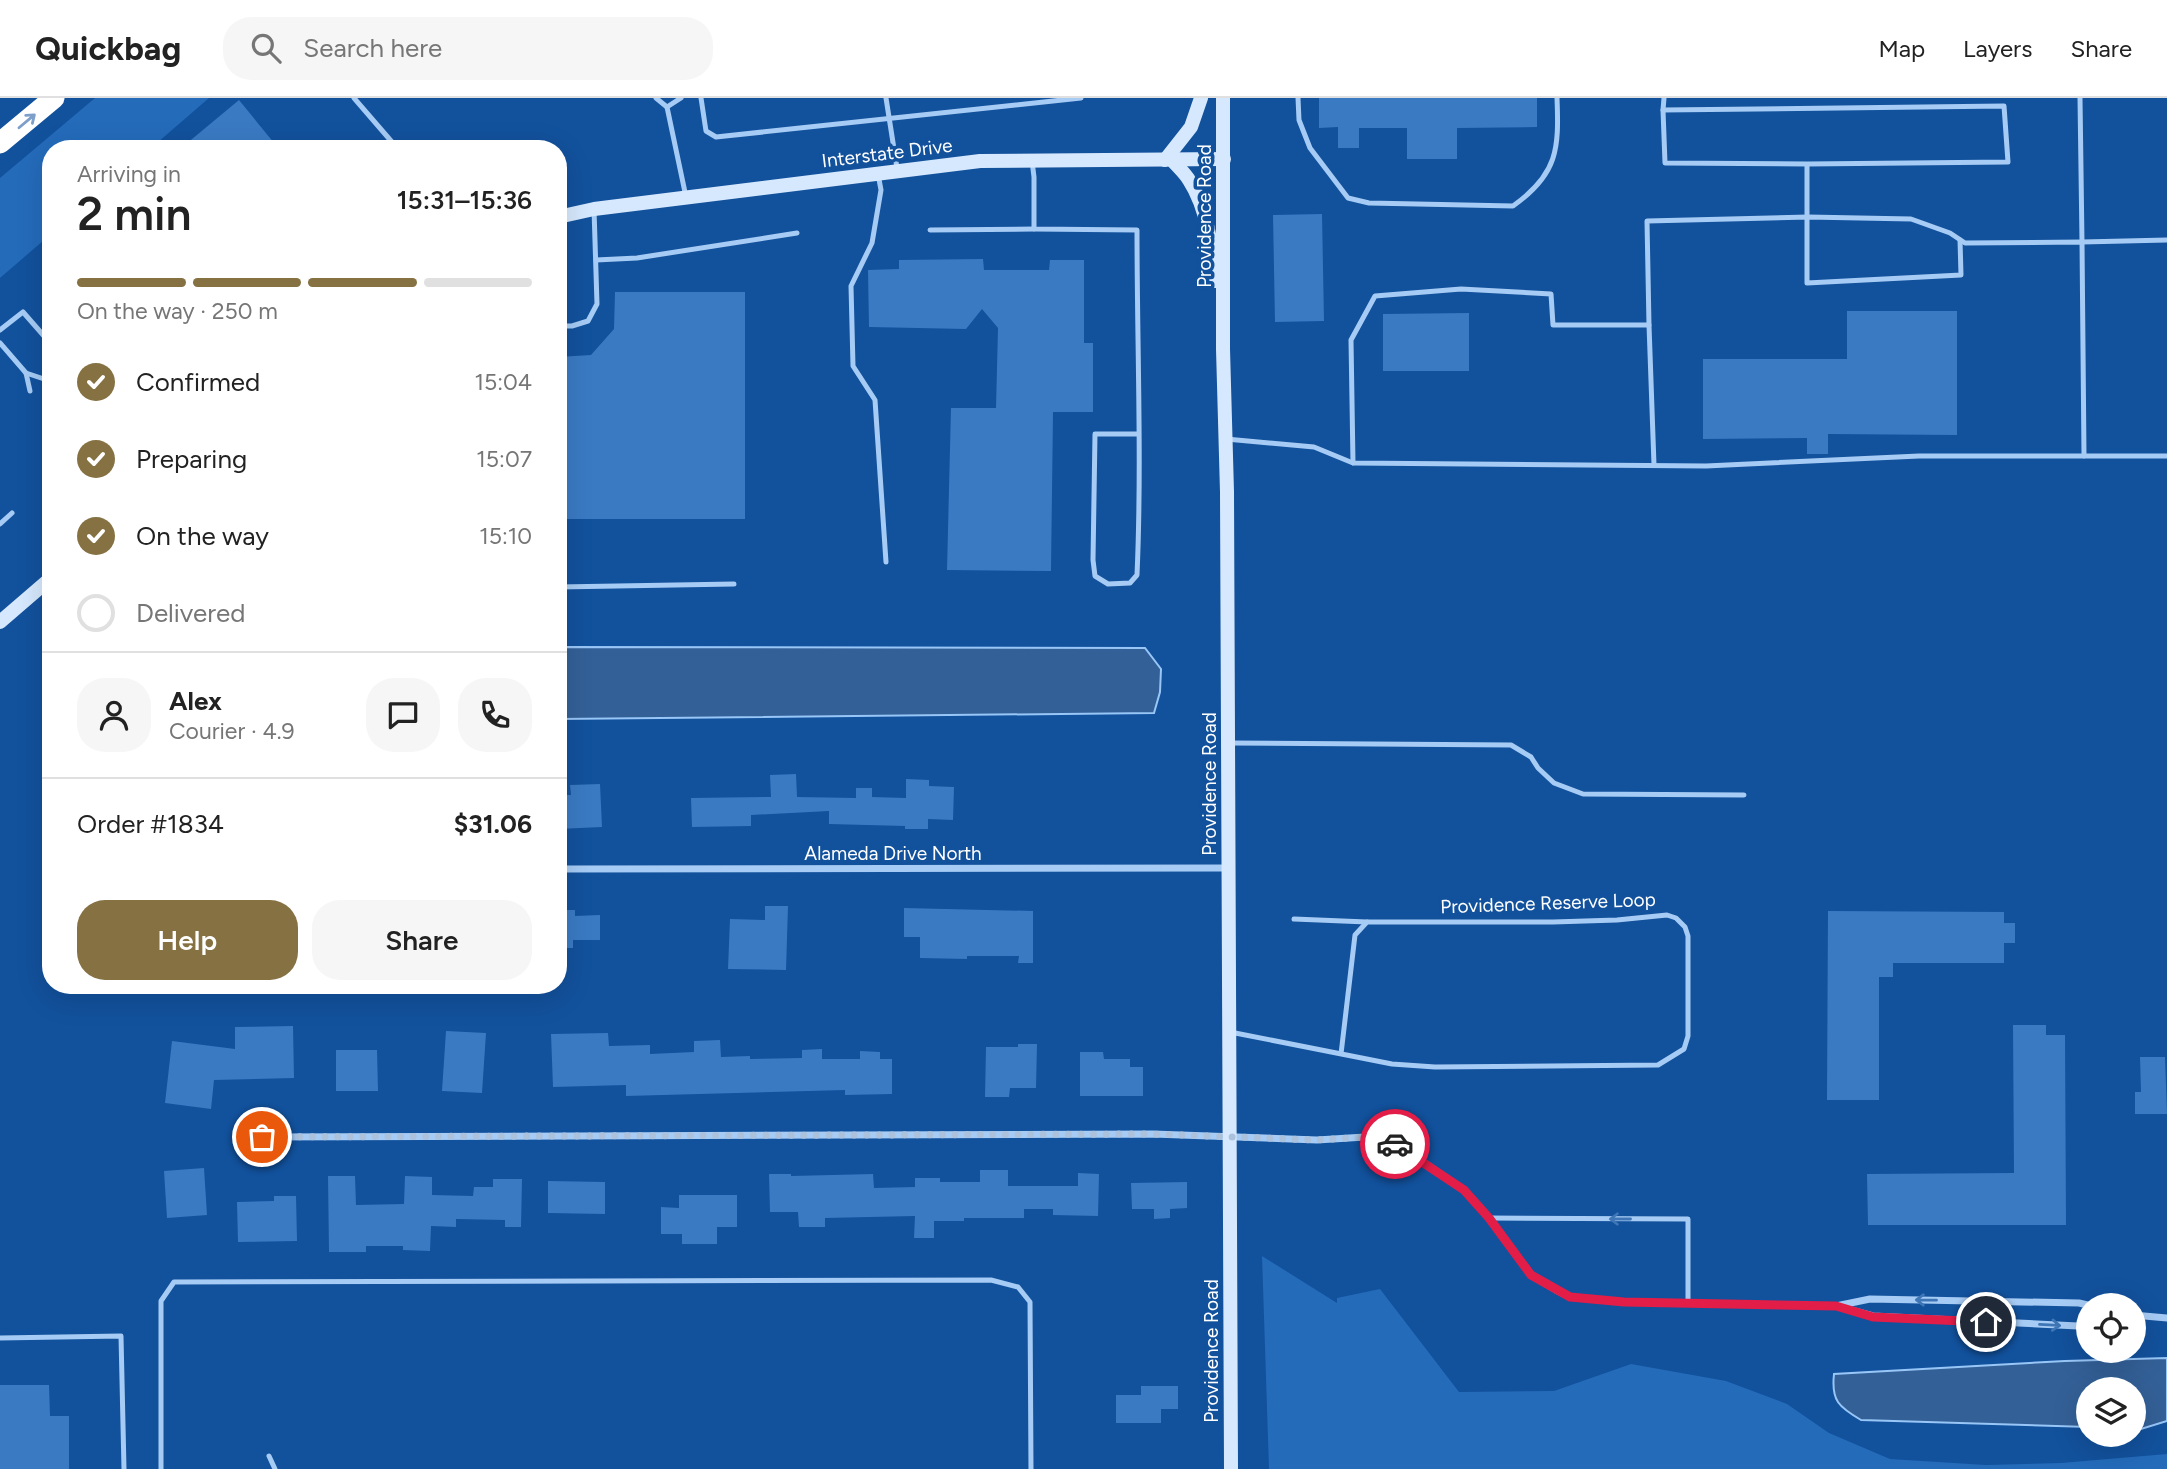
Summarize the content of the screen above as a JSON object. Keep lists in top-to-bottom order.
{
  "streets": {
    "street": ["Interstate Drive", "Providence Road", "Alameda Drive North"],
    "lane": ["Providence Reserve Loop"]
  },
  "crossings": [
    ["Interstate Drive", "Providence Road"],
    ["Providence Road", "Alameda Drive North"]
  ],
  "page": {
    "header": "Quickbag",
    "search": "Search here",
    "nav": ["Map", "Layers", "Share"],
    "heading": ["2 min", "Arriving in", "15:31–15:36"],
    "panel": [
      "Alex",
      "Courier · 4.9",
      "Order #1834",
      "$31.06"
    ],
    "bar": "On the way · 250 m",
    "list": [
      ["Confirmed", "15:04"],
      ["Preparing", "15:07"],
      ["On the way", "15:10"],
      "Delivered"
    ],
    "buttons": ["Help", "Share"]
  }
}
